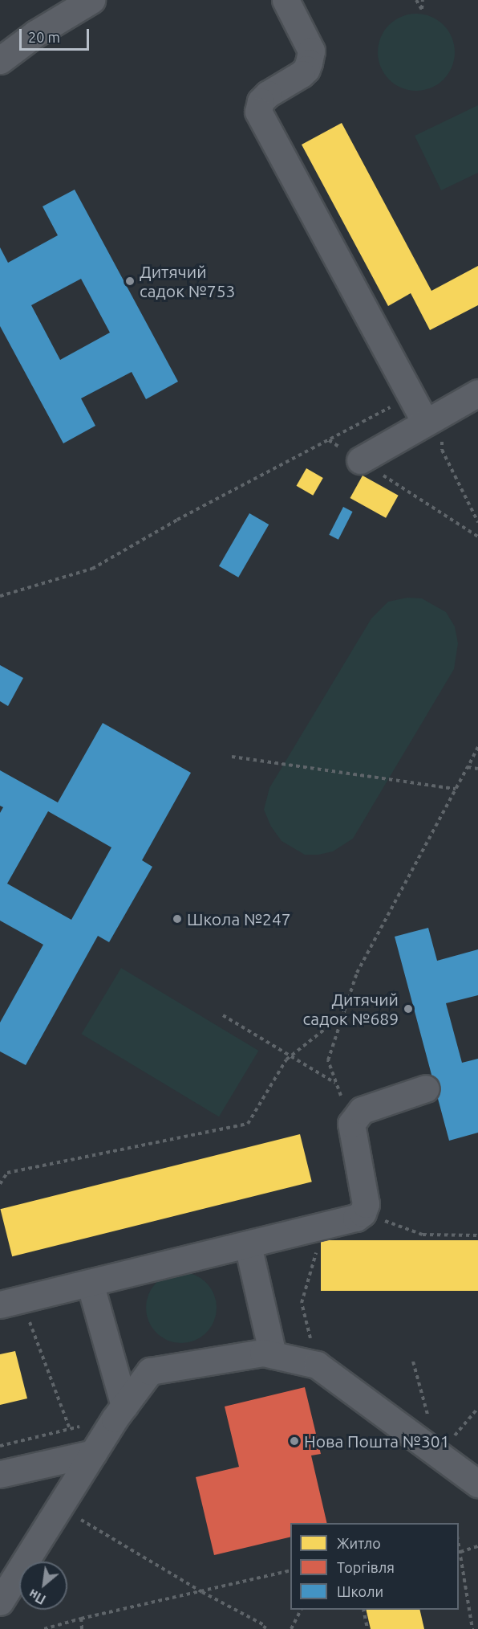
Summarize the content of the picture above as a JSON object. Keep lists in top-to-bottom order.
{
  "places": [
    "Дитячий садок №753",
    "Школа №247",
    "Дитячий садок №689",
    "Нова Пошта №301"
  ],
  "legend": ["Житло", "Торгівля", "Школи"],
  "scale_bar": "20 m",
  "north": "bottom left"
}
